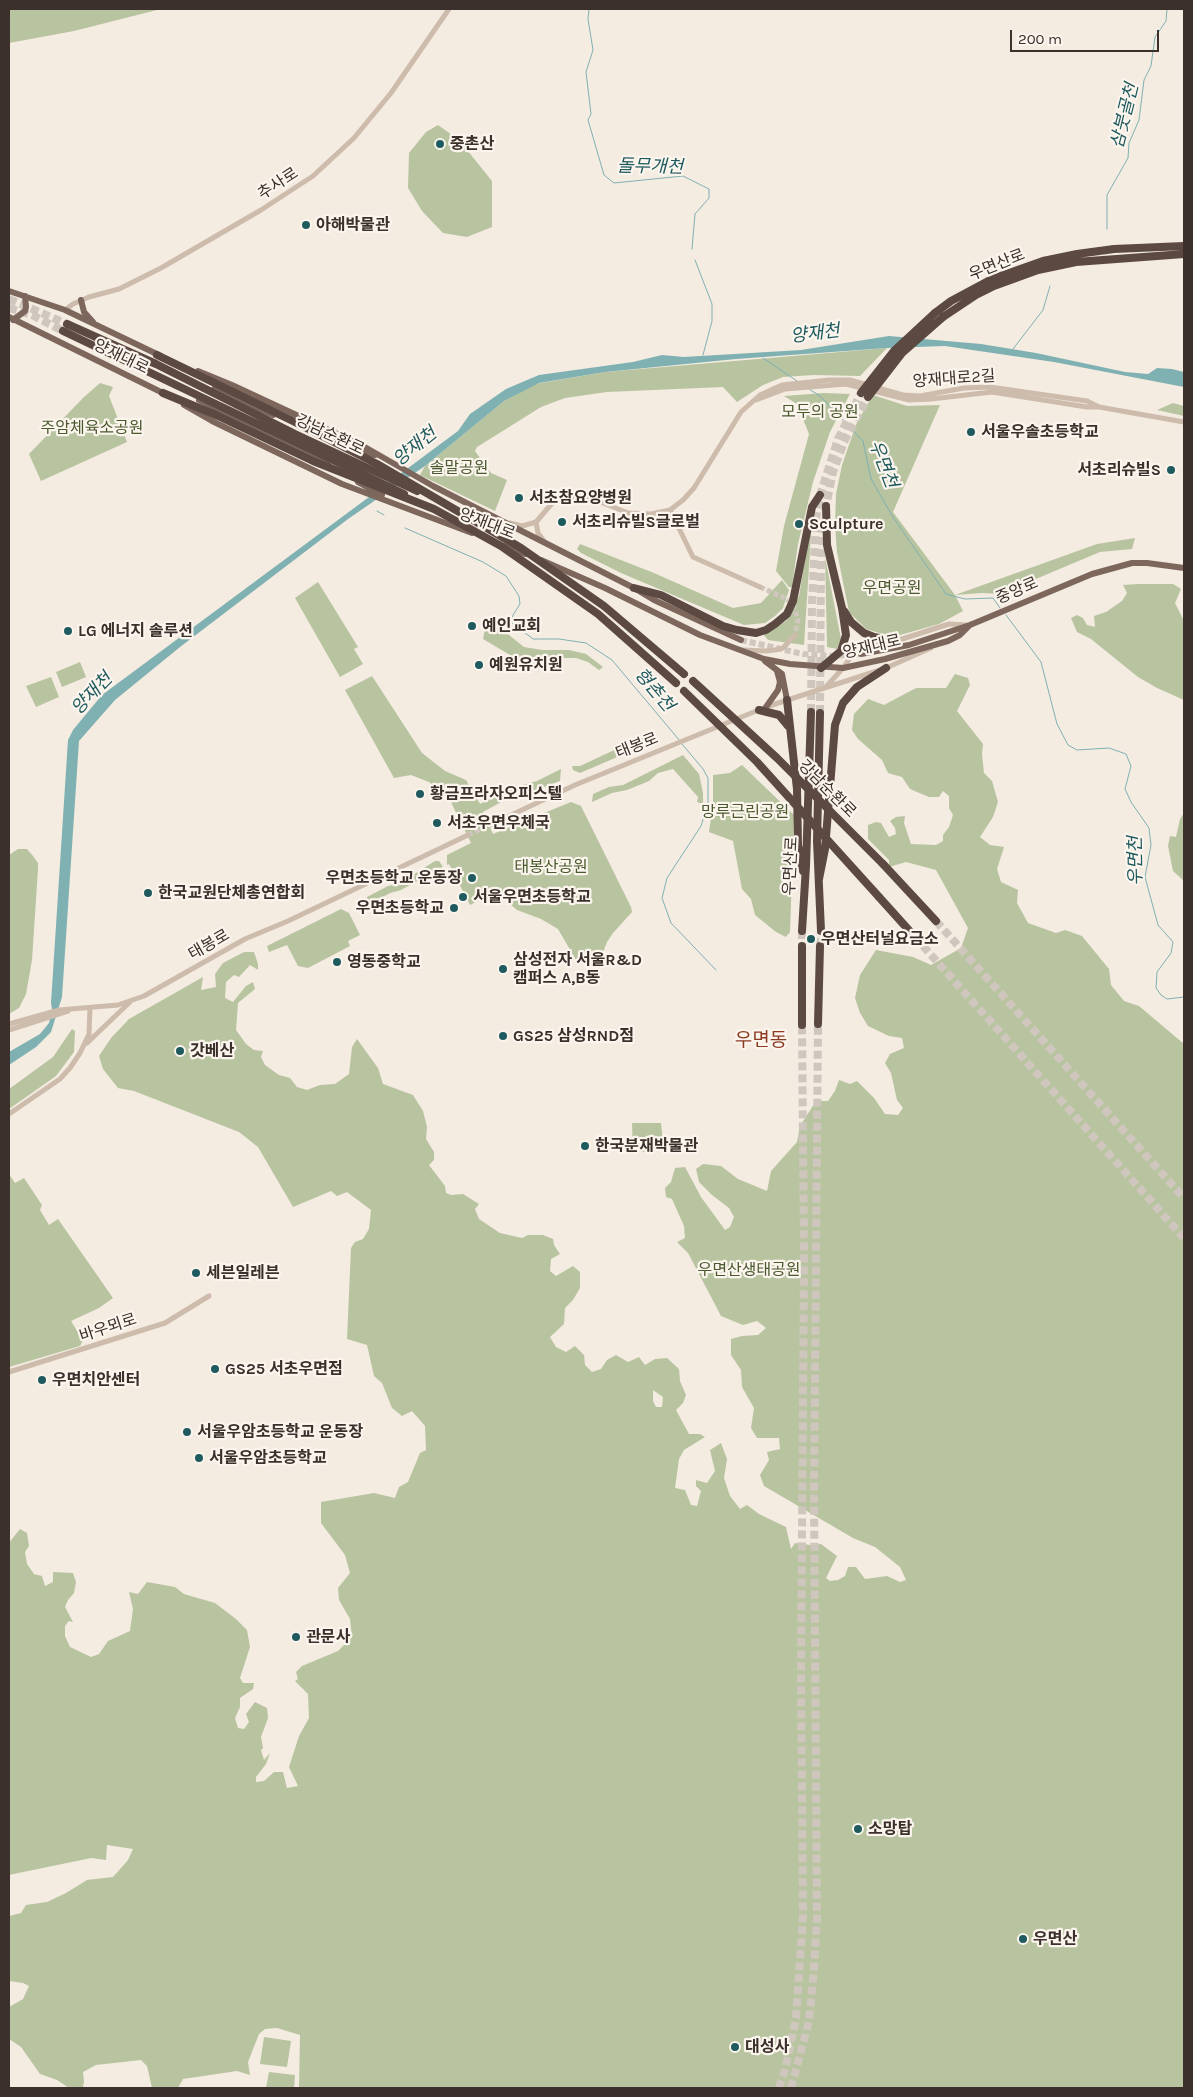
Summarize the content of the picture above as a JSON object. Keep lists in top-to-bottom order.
{
  "streets": {
    "highway": ["우면산로", "양재대로", "강남순환로"],
    "main road": ["중앙로"],
    "street": [
      "추사로",
      "양재대로2길",
      "태봉로",
      "바우뫼로"
    ]
  },
  "crossings": [
    ["추사로", "양재대로"],
    ["양재대로", "강남순환로"],
    ["양재대로", "중앙로"],
    ["양재대로", "태봉로"]
  ],
  "districts": ["우면동"],
  "water": [
    "삼붓골천",
    "돌무개천",
    "양재천",
    "우면천",
    "형촌천"
  ],
  "parks": [
    "모두의 공원",
    "주암체육소공원",
    "솔말공원",
    "우면공원",
    "망루근린공원",
    "태봉산공원",
    "우면산생태공원"
  ],
  "places": [
    "중촌산",
    "아해박물관",
    "서울우솔초등학교",
    "서초리슈빌S",
    "서초참요양병원",
    "서초리슈빌S글로벌",
    "Sculpture",
    "예인교회",
    "LG 에너지 솔루션",
    "예원유치원",
    "황금프라자오피스텔",
    "서초우면우체국",
    "우면초등학교 운동장",
    "한국교원단체총연합회",
    "서울우면초등학교",
    "우면초등학교",
    "우면산터널요금소",
    "영동중학교",
    "삼성전자 서울R&D 캠퍼스 A,B동",
    "GS25 삼성RND점",
    "갓베산",
    "한국분재박물관",
    "세븐일레븐",
    "GS25 서초우면점",
    "우면치안센터",
    "서울우암초등학교 운동장",
    "서울우암초등학교",
    "관문사",
    "소망탑",
    "우면산",
    "대성사"
  ],
  "scale_bar": "200 m"
}
